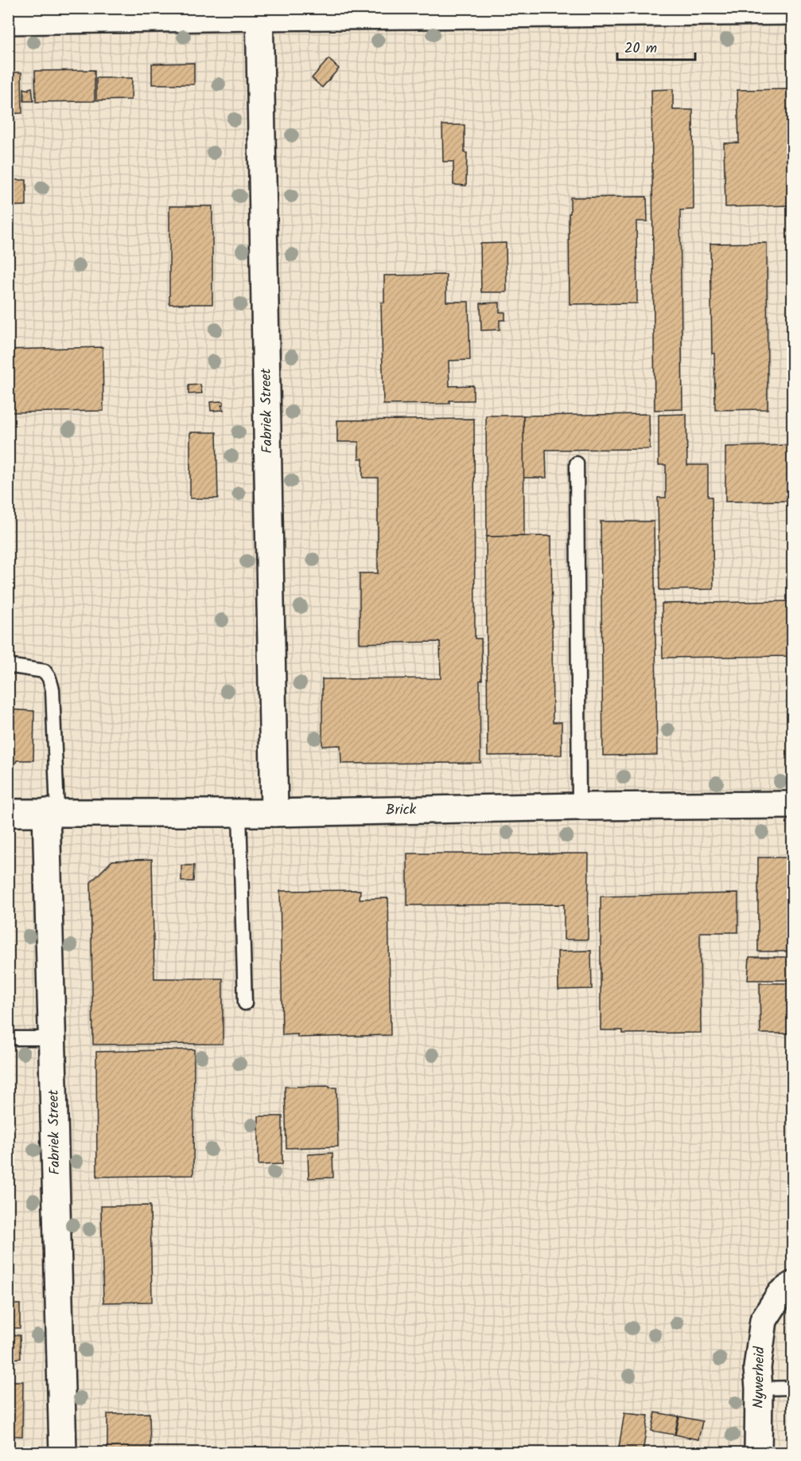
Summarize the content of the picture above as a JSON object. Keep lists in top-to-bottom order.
{
  "streets": {
    "street": ["Fabriek Street", "Brick", "Nywerheid"]
  },
  "crossings": [
    ["Fabriek Street", "Brick"]
  ],
  "scale_bar": "20 m"
}
